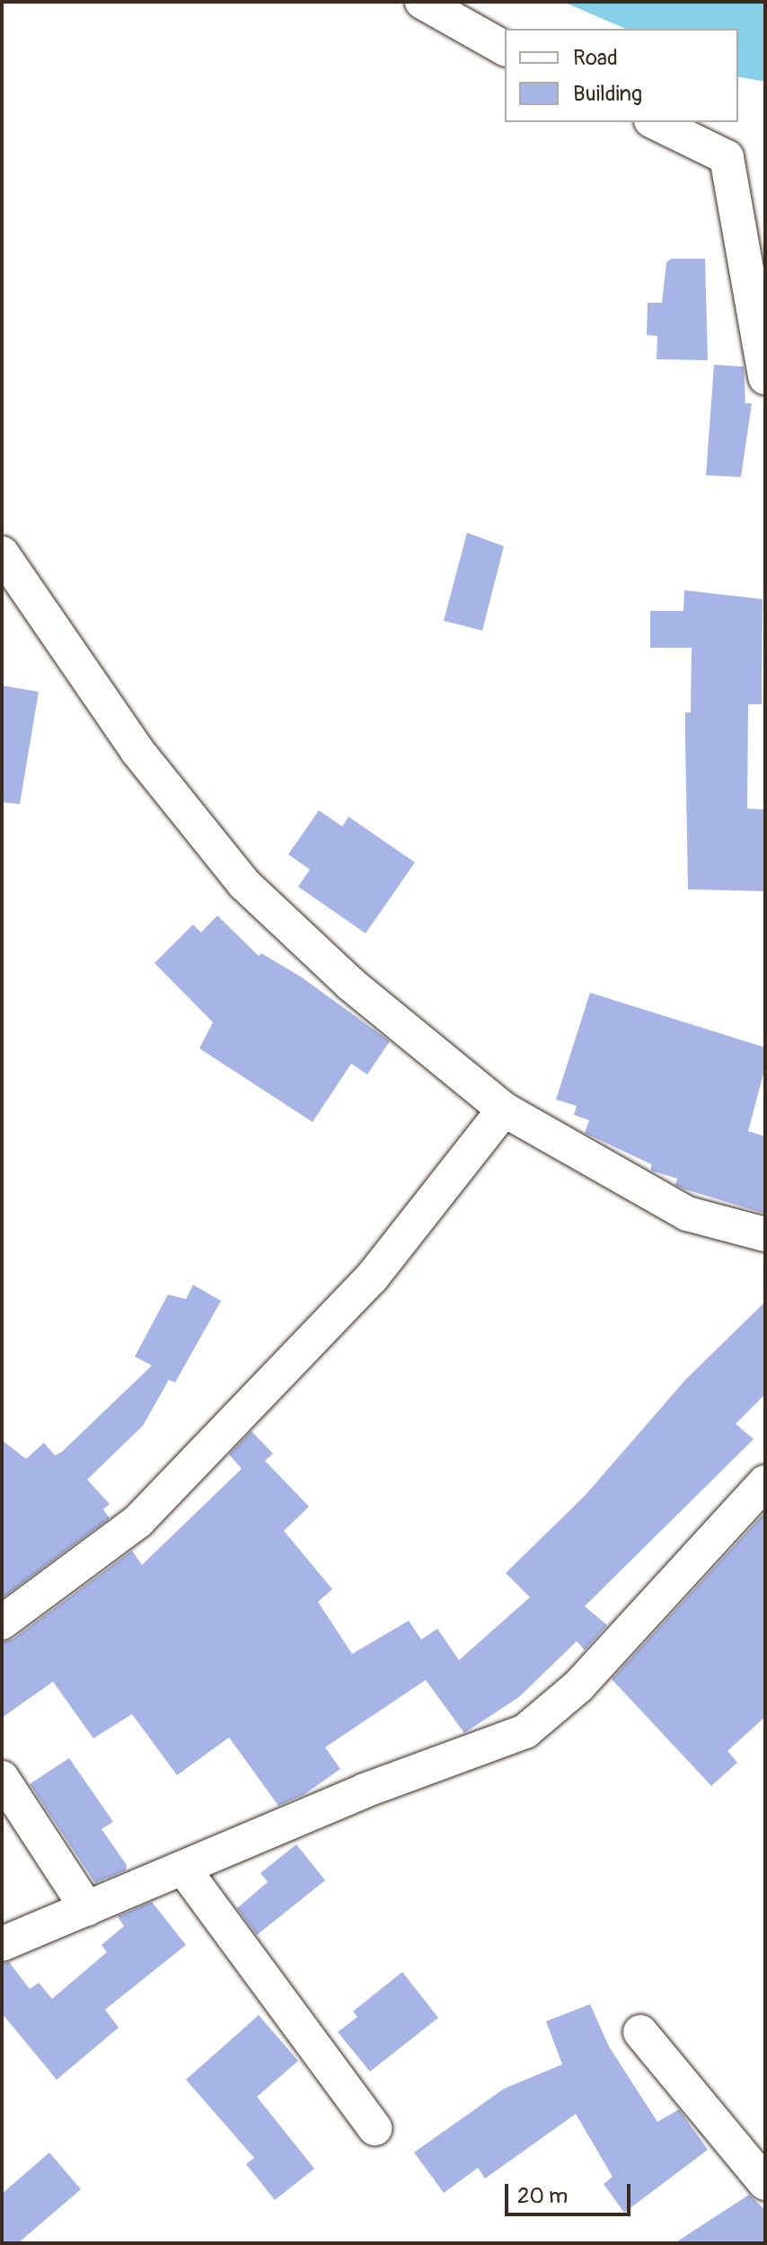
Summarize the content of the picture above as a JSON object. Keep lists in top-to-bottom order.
{
  "legend": ["Road", "Building"],
  "scale_bar": "20 m"
}
